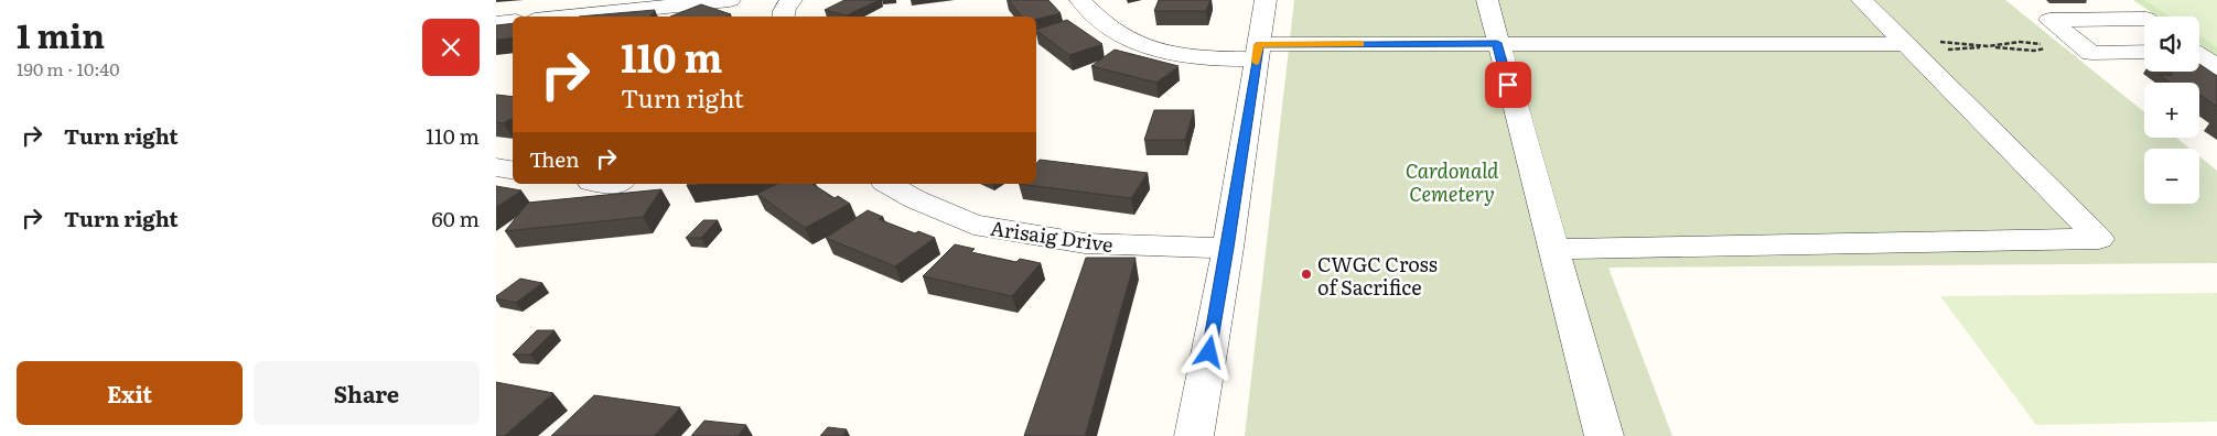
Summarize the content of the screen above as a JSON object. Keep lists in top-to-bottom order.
{
  "streets": {
    "street": ["Arisaig Drive"]
  },
  "parks": ["Cardonald Cemetery"],
  "places": ["CWGC Cross of Sacrifice"],
  "page": {
    "heading": ["1 min", "190 m · 10:40"],
    "map_buttons": ["+", "−"],
    "turn": ["110 m", "Turn right"],
    "list": [
      {
        "name": "Turn right",
        "value": "110 m"
      },
      {
        "name": "Turn right",
        "value": "60 m"
      }
    ],
    "then": "Then",
    "buttons": ["Exit", "Share"]
  }
}
